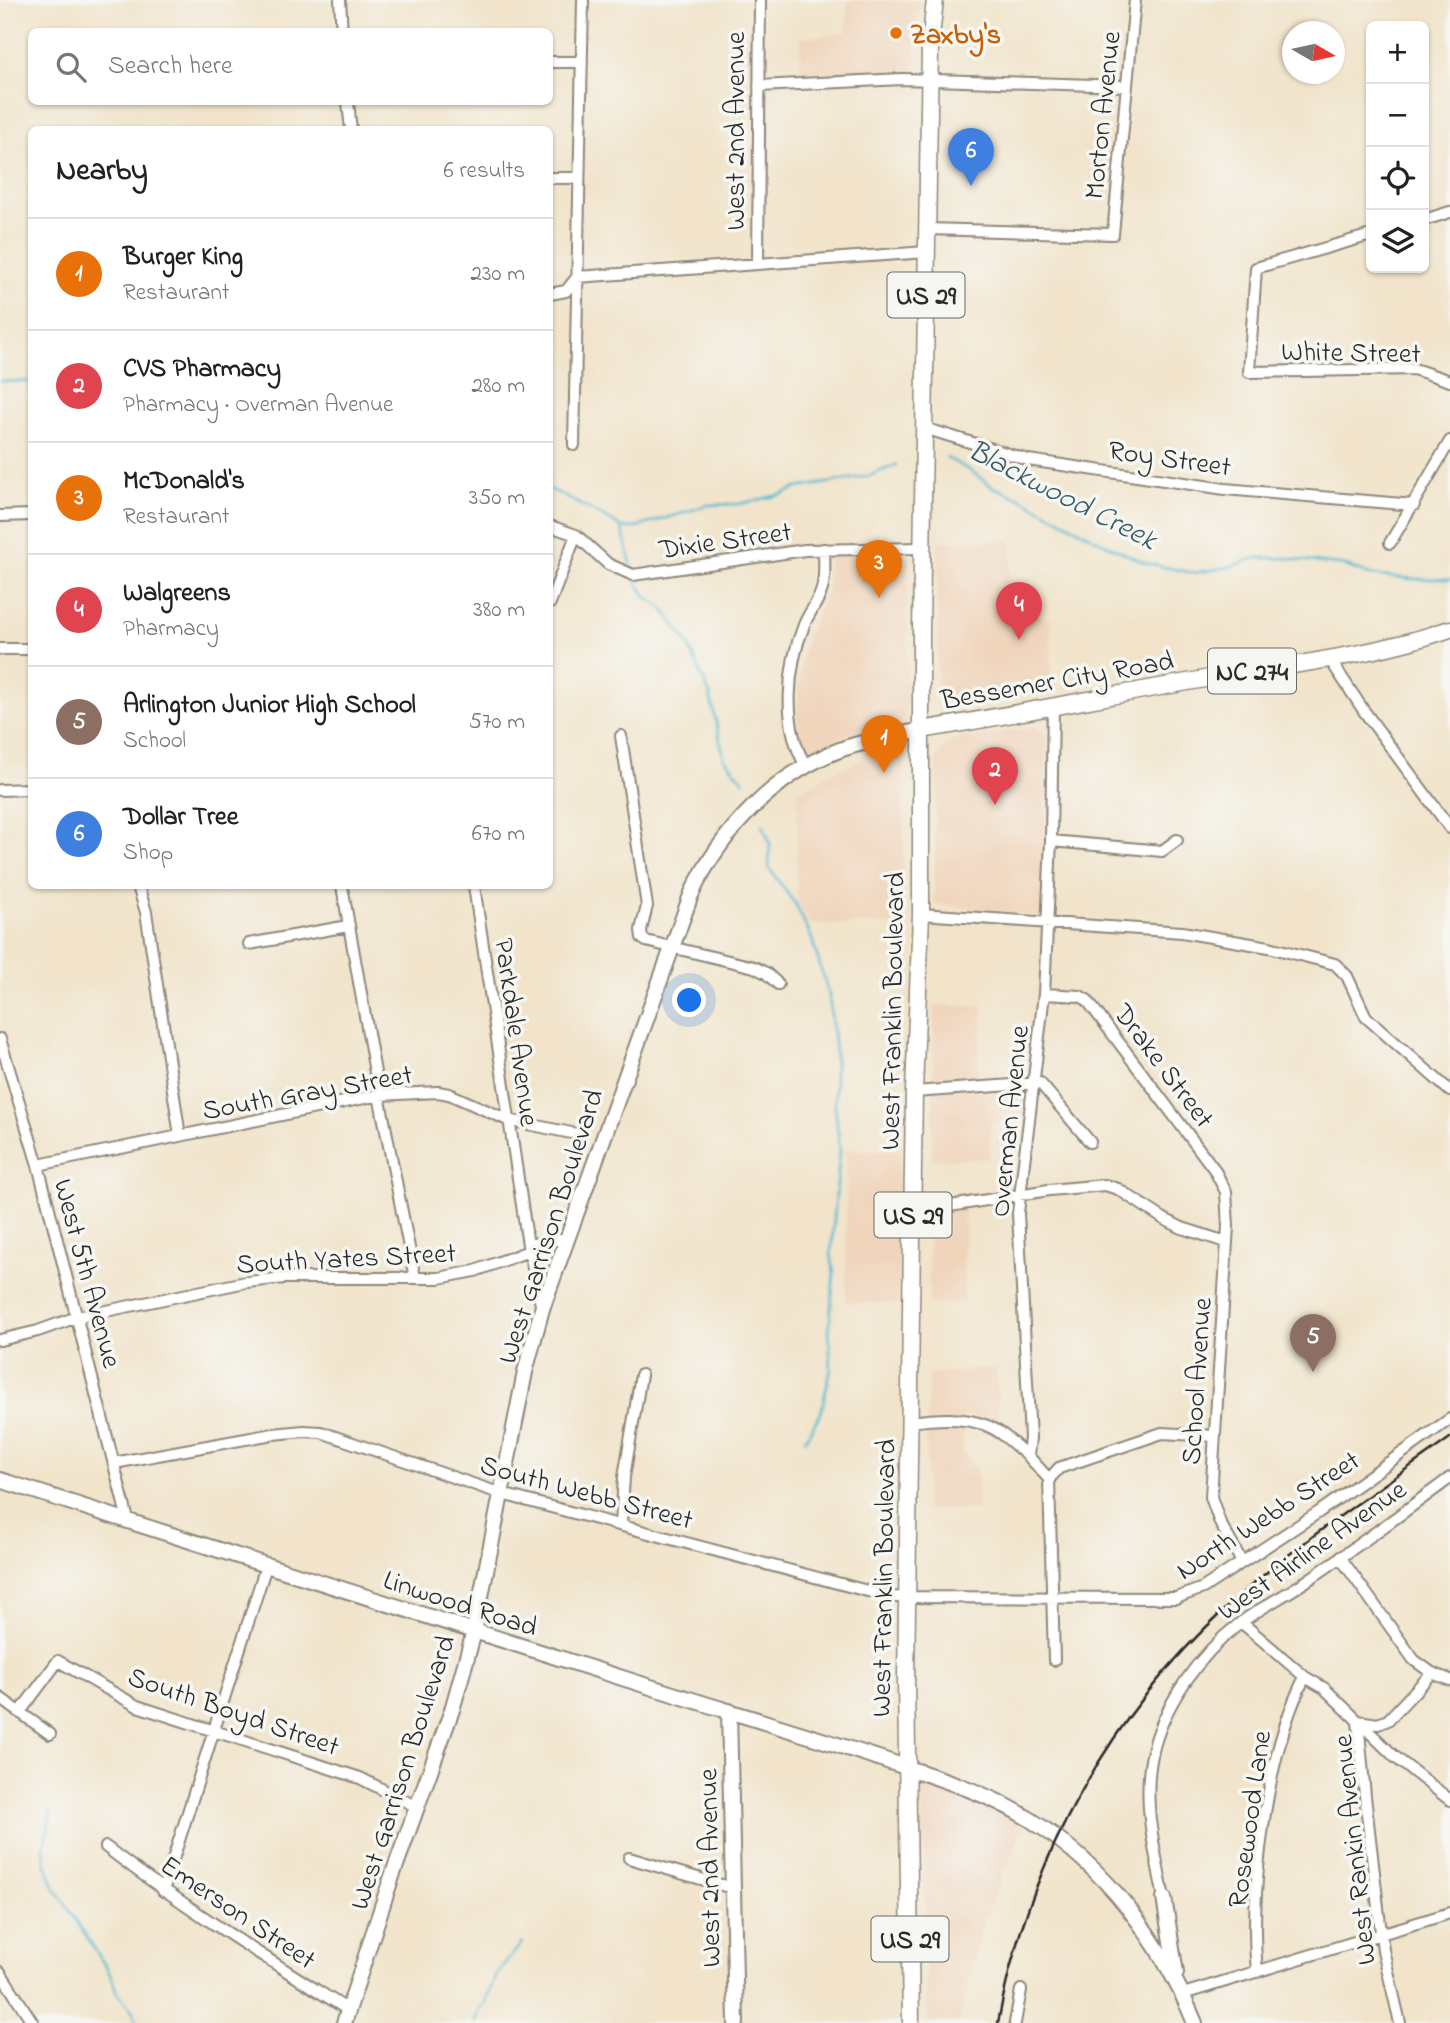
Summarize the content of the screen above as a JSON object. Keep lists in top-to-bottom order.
{
  "streets": {
    "main road": [
      "West 2nd Avenue",
      "US 29",
      "NC 274",
      "Bessemer City Road",
      "West Franklin Boulevard",
      "West Garrison Boulevard",
      "Linwood Road"
    ],
    "street": [
      "Morton Avenue",
      "White Street",
      "Roy Street",
      "Dixie Street",
      "Parkdale Avenue",
      "Drake Street",
      "South Gray Street",
      "Overman Avenue",
      "South Yates Street",
      "West 5th Avenue",
      "School Avenue",
      "South Webb Street",
      "North Webb Street",
      "West Airline Avenue",
      "South Boyd Street",
      "Rosewood Lane",
      "West Rankin Avenue",
      "Emerson Street"
    ]
  },
  "crossings": [
    ["Morton Avenue", "West Franklin Boulevard"],
    ["West 2nd Avenue", "Linwood Road"],
    ["Roy Street", "West Franklin Boulevard"],
    ["Dixie Street", "West Franklin Boulevard"],
    ["Bessemer City Road", "West Franklin Boulevard"],
    ["Bessemer City Road", "Overman Avenue"],
    ["Bessemer City Road", "West Garrison Boulevard"],
    ["West Franklin Boulevard", "West Garrison Boulevard"],
    ["West Franklin Boulevard", "South Webb Street"],
    ["West Franklin Boulevard", "Linwood Road"],
    ["Parkdale Avenue", "South Gray Street"],
    ["Parkdale Avenue", "West Garrison Boulevard"],
    ["Parkdale Avenue", "South Yates Street"],
    ["Drake Street", "Overman Avenue"],
    ["Drake Street", "School Avenue"],
    ["South Gray Street", "West 5th Avenue"],
    ["West Garrison Boulevard", "South Yates Street"],
    ["West Garrison Boulevard", "South Webb Street"],
    ["West Garrison Boulevard", "Linwood Road"],
    ["West Garrison Boulevard", "South Boyd Street"],
    ["West Garrison Boulevard", "Emerson Street"],
    ["South Yates Street", "West 5th Avenue"],
    ["West 5th Avenue", "South Webb Street"],
    ["West 5th Avenue", "Linwood Road"],
    ["School Avenue", "North Webb Street"],
    ["South Webb Street", "North Webb Street"]
  ],
  "water": ["Blackwood Creek"],
  "places": ["Zaxby's"],
  "north": "right",
  "page": {
    "map_buttons": ["+", "−"],
    "search": "Search here",
    "heading": ["Nearby", "6 results"],
    "pins": [
      "6",
      "3",
      "4",
      "1",
      "2",
      "5"
    ],
    "list": [
      {
        "mark": "1",
        "name": "Burger King",
        "note": "Restaurant",
        "value": "230 m"
      },
      {
        "mark": "2",
        "name": "CVS Pharmacy",
        "note": "Pharmacy · Overman Avenue",
        "value": "280 m"
      },
      {
        "mark": "3",
        "name": "McDonald's",
        "note": "Restaurant",
        "value": "350 m"
      },
      {
        "mark": "4",
        "name": "Walgreens",
        "note": "Pharmacy",
        "value": "380 m"
      },
      {
        "mark": "5",
        "name": "Arlington Junior High School",
        "note": "School",
        "value": "570 m"
      },
      {
        "mark": "6",
        "name": "Dollar Tree",
        "note": "Shop",
        "value": "670 m"
      }
    ]
  }
}
